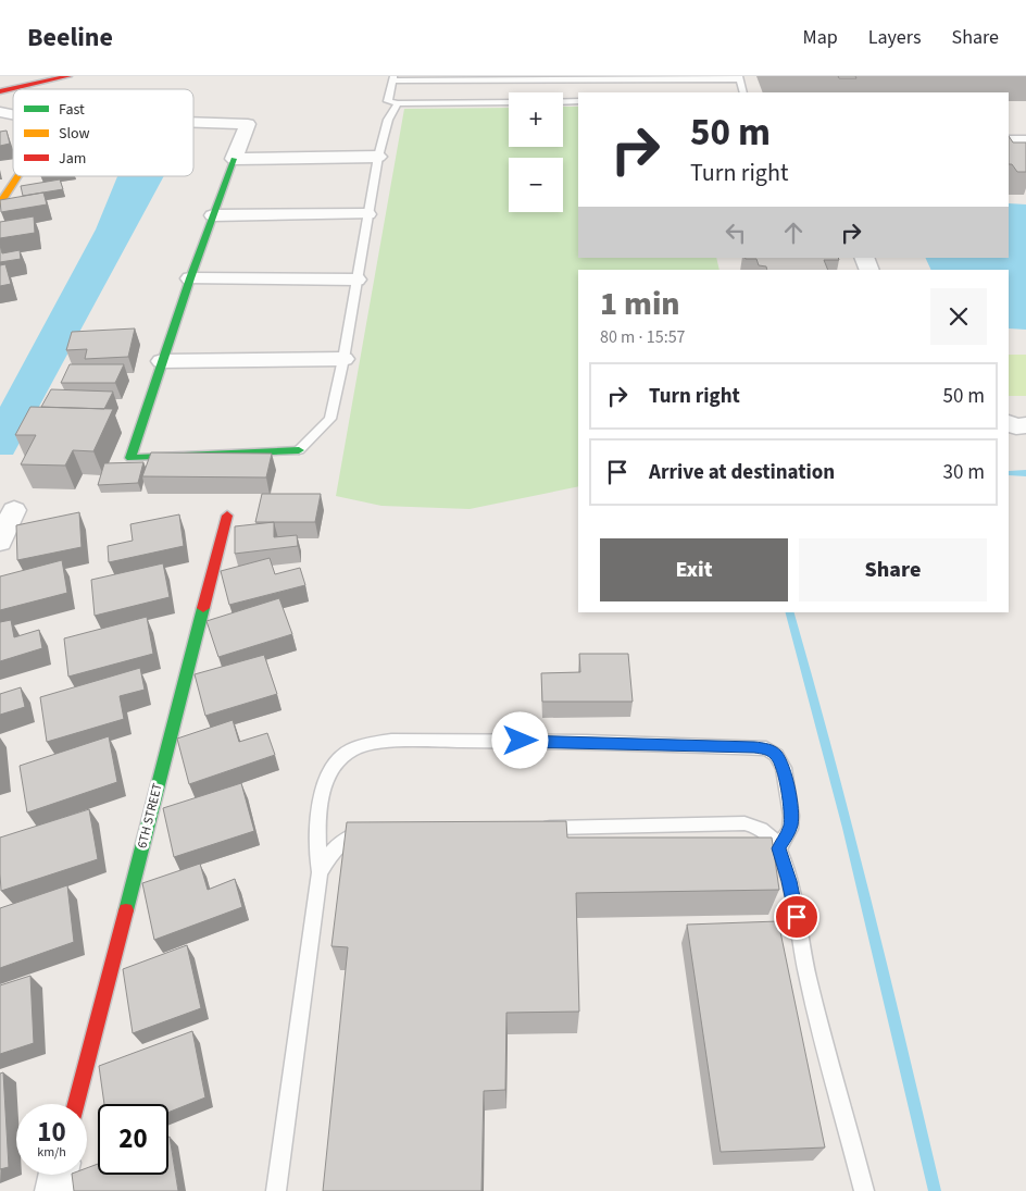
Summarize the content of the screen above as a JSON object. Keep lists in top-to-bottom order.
{
  "streets": {
    "main road": ["6TH STREET"]
  },
  "legend": ["Fast", "Slow", "Jam"],
  "page": {
    "header": "Beeline",
    "nav": ["Map", "Layers", "Share"],
    "map_buttons": ["+", "−"],
    "turn": ["50 m", "Turn right"],
    "heading": ["1 min", "80 m · 15:57"],
    "list": [
      {
        "name": "Turn right",
        "value": "50 m"
      },
      {
        "name": "Arrive at destination",
        "value": "30 m"
      }
    ],
    "buttons": ["Exit", "Share"],
    "speed": "10 km/h",
    "limit": "20"
  }
}
